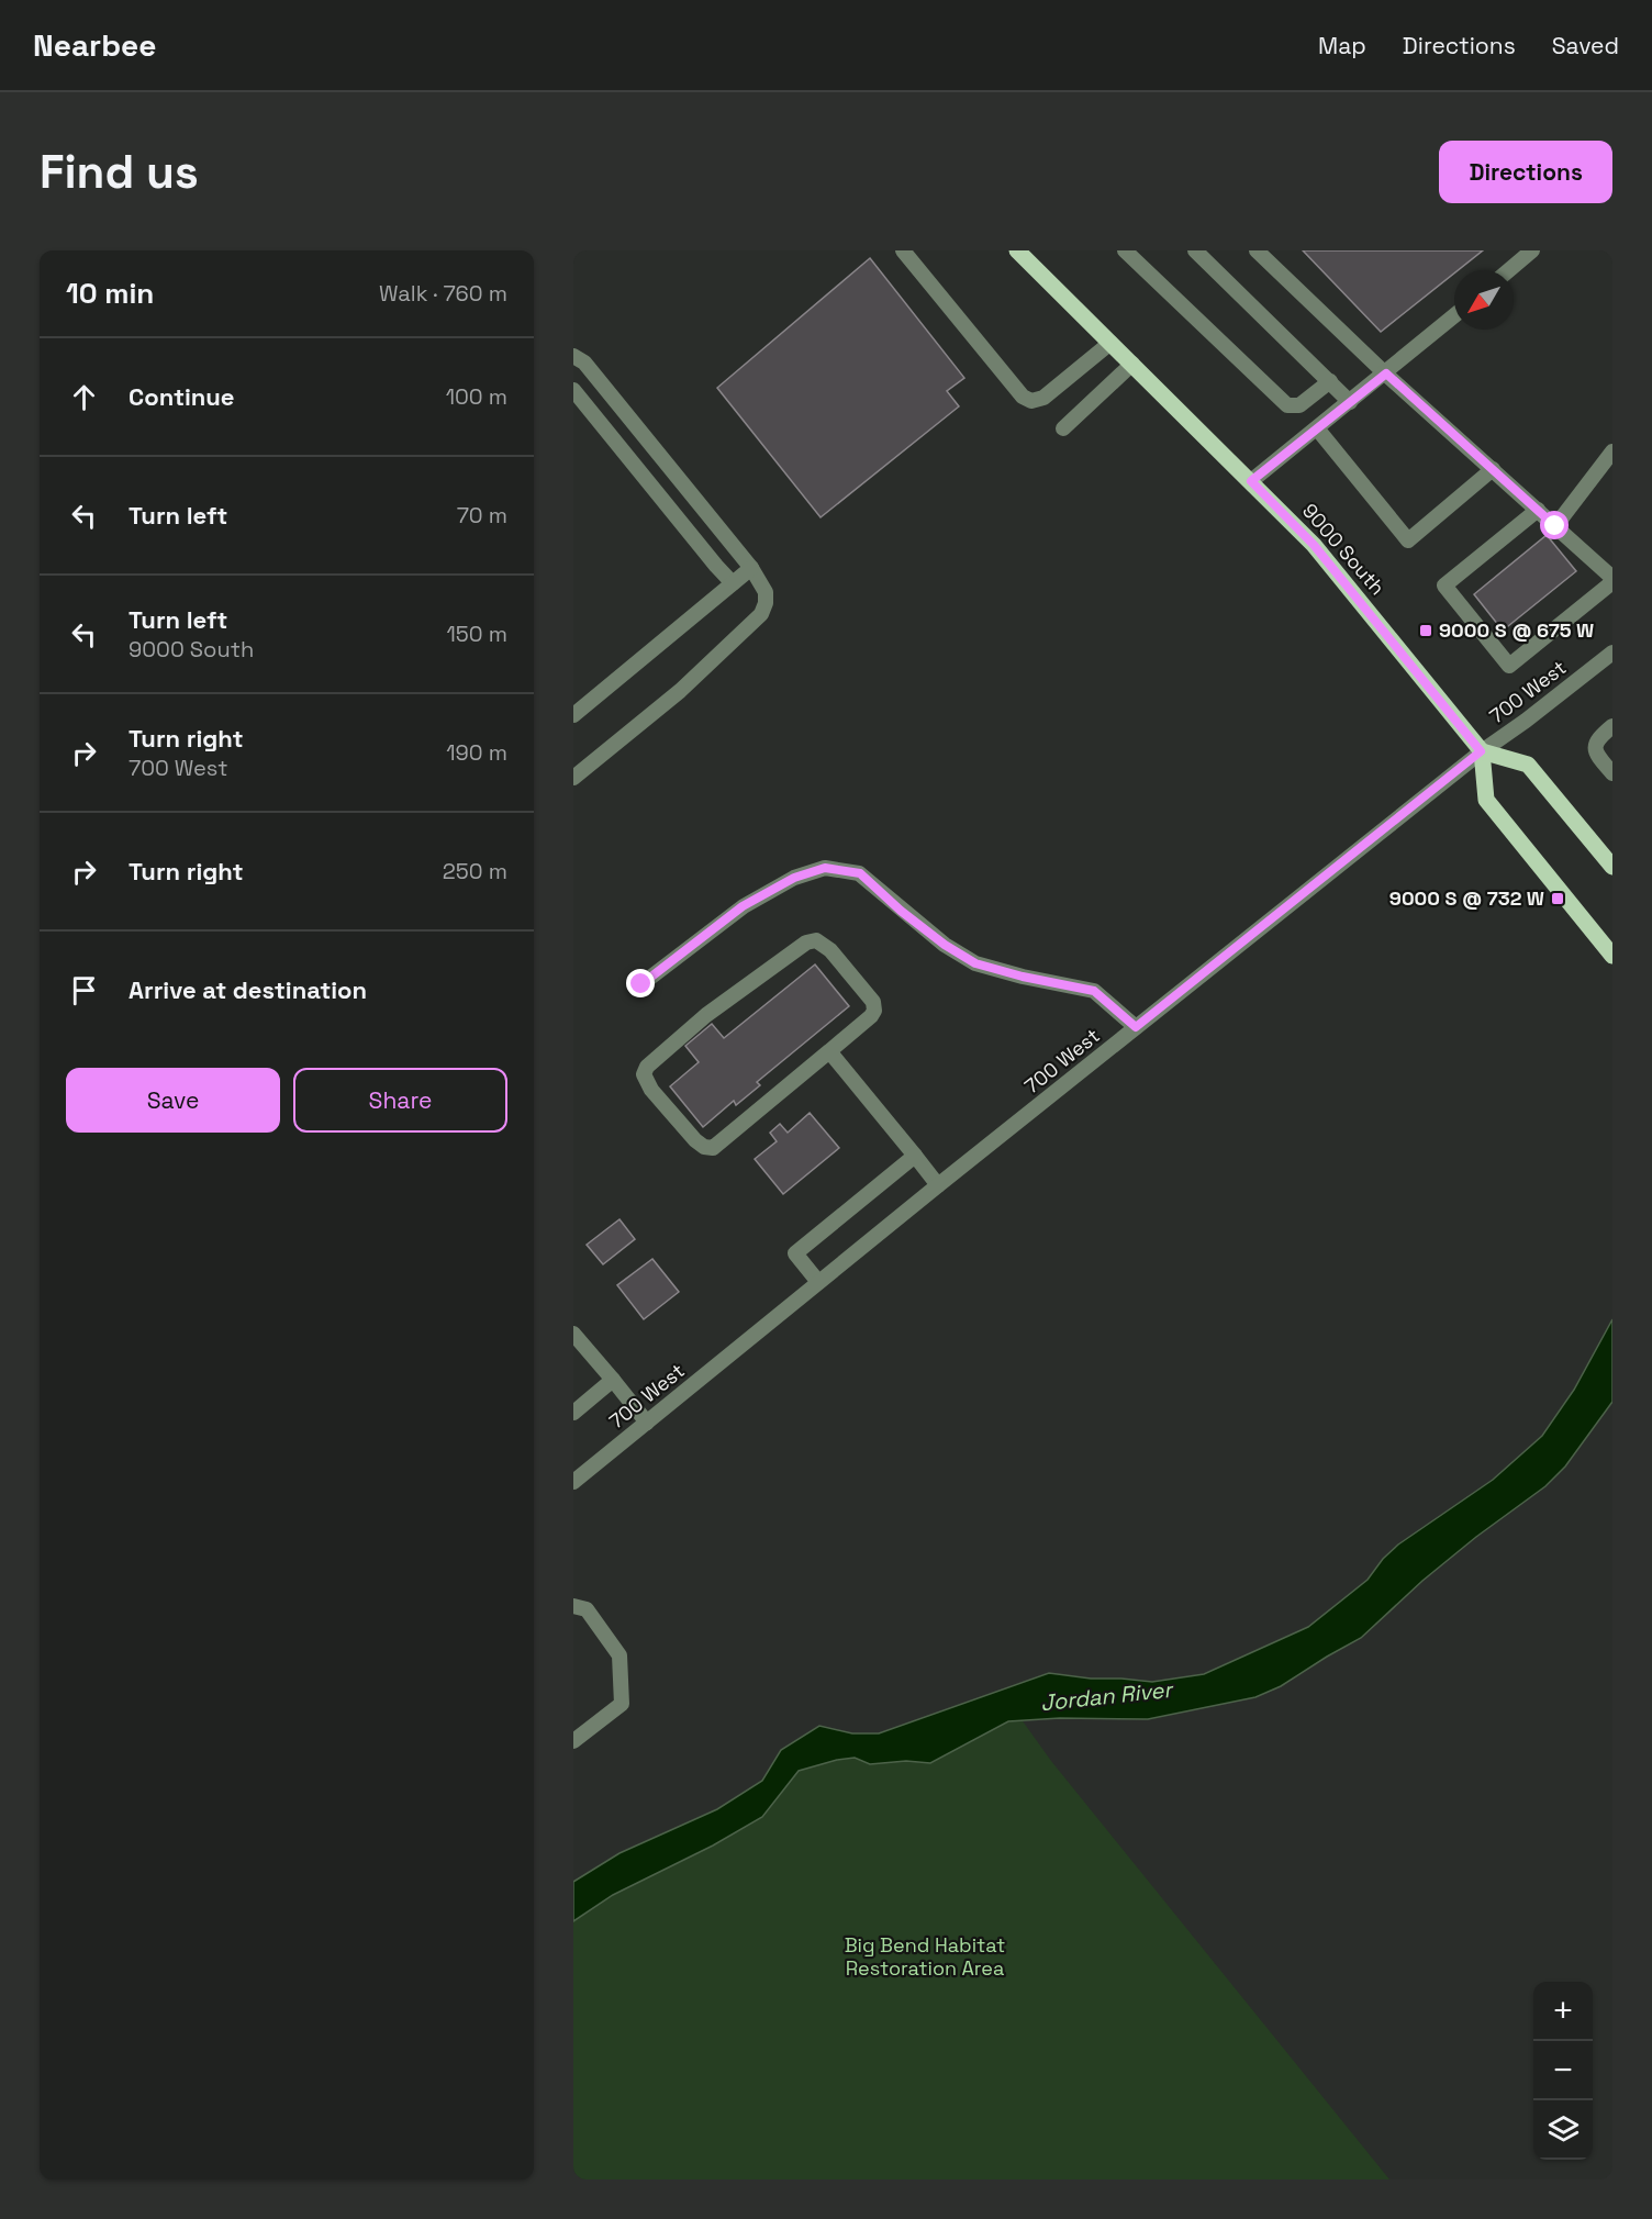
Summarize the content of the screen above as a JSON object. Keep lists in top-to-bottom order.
{
  "streets": {
    "main road": ["9000 South"],
    "street": ["700 West"]
  },
  "crossings": [
    ["9000 South", "700 West"]
  ],
  "water": ["Jordan River"],
  "parks": ["Big Bend Habitat Restoration Area"],
  "places": {
    "transit": ["9000 S @ 675 W", "9000 S @ 732 W"]
  },
  "north": "bottom left",
  "page": {
    "header": "Nearbee",
    "nav": ["Map", "Directions", "Saved"],
    "buttons": [
      "Directions",
      ["Save", "Share"]
    ],
    "title": "Find us",
    "heading": ["10 min", "Walk · 760 m"],
    "list": [
      ["Continue", "100 m"],
      ["Turn left", "70 m"],
      ["Turn left", "9000 South", "150 m"],
      ["Turn right", "700 West", "190 m"],
      ["Turn right", "250 m"],
      "Arrive at destination"
    ],
    "map_buttons": ["+", "−"]
  }
}
